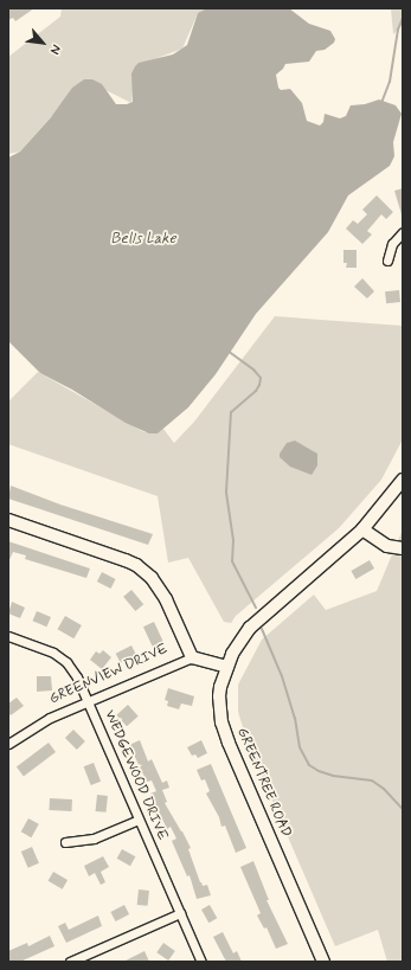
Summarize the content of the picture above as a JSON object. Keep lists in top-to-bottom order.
{
  "streets": {
    "street": ["GREENVIEW DRIVE", "WEDGEWOOD DRIVE", "GREENTREE ROAD"]
  },
  "crossings": [
    ["GREENVIEW DRIVE", "WEDGEWOOD DRIVE"],
    ["GREENVIEW DRIVE", "GREENTREE ROAD"]
  ],
  "water": ["Bells Lake"],
  "north": "bottom right"
}
